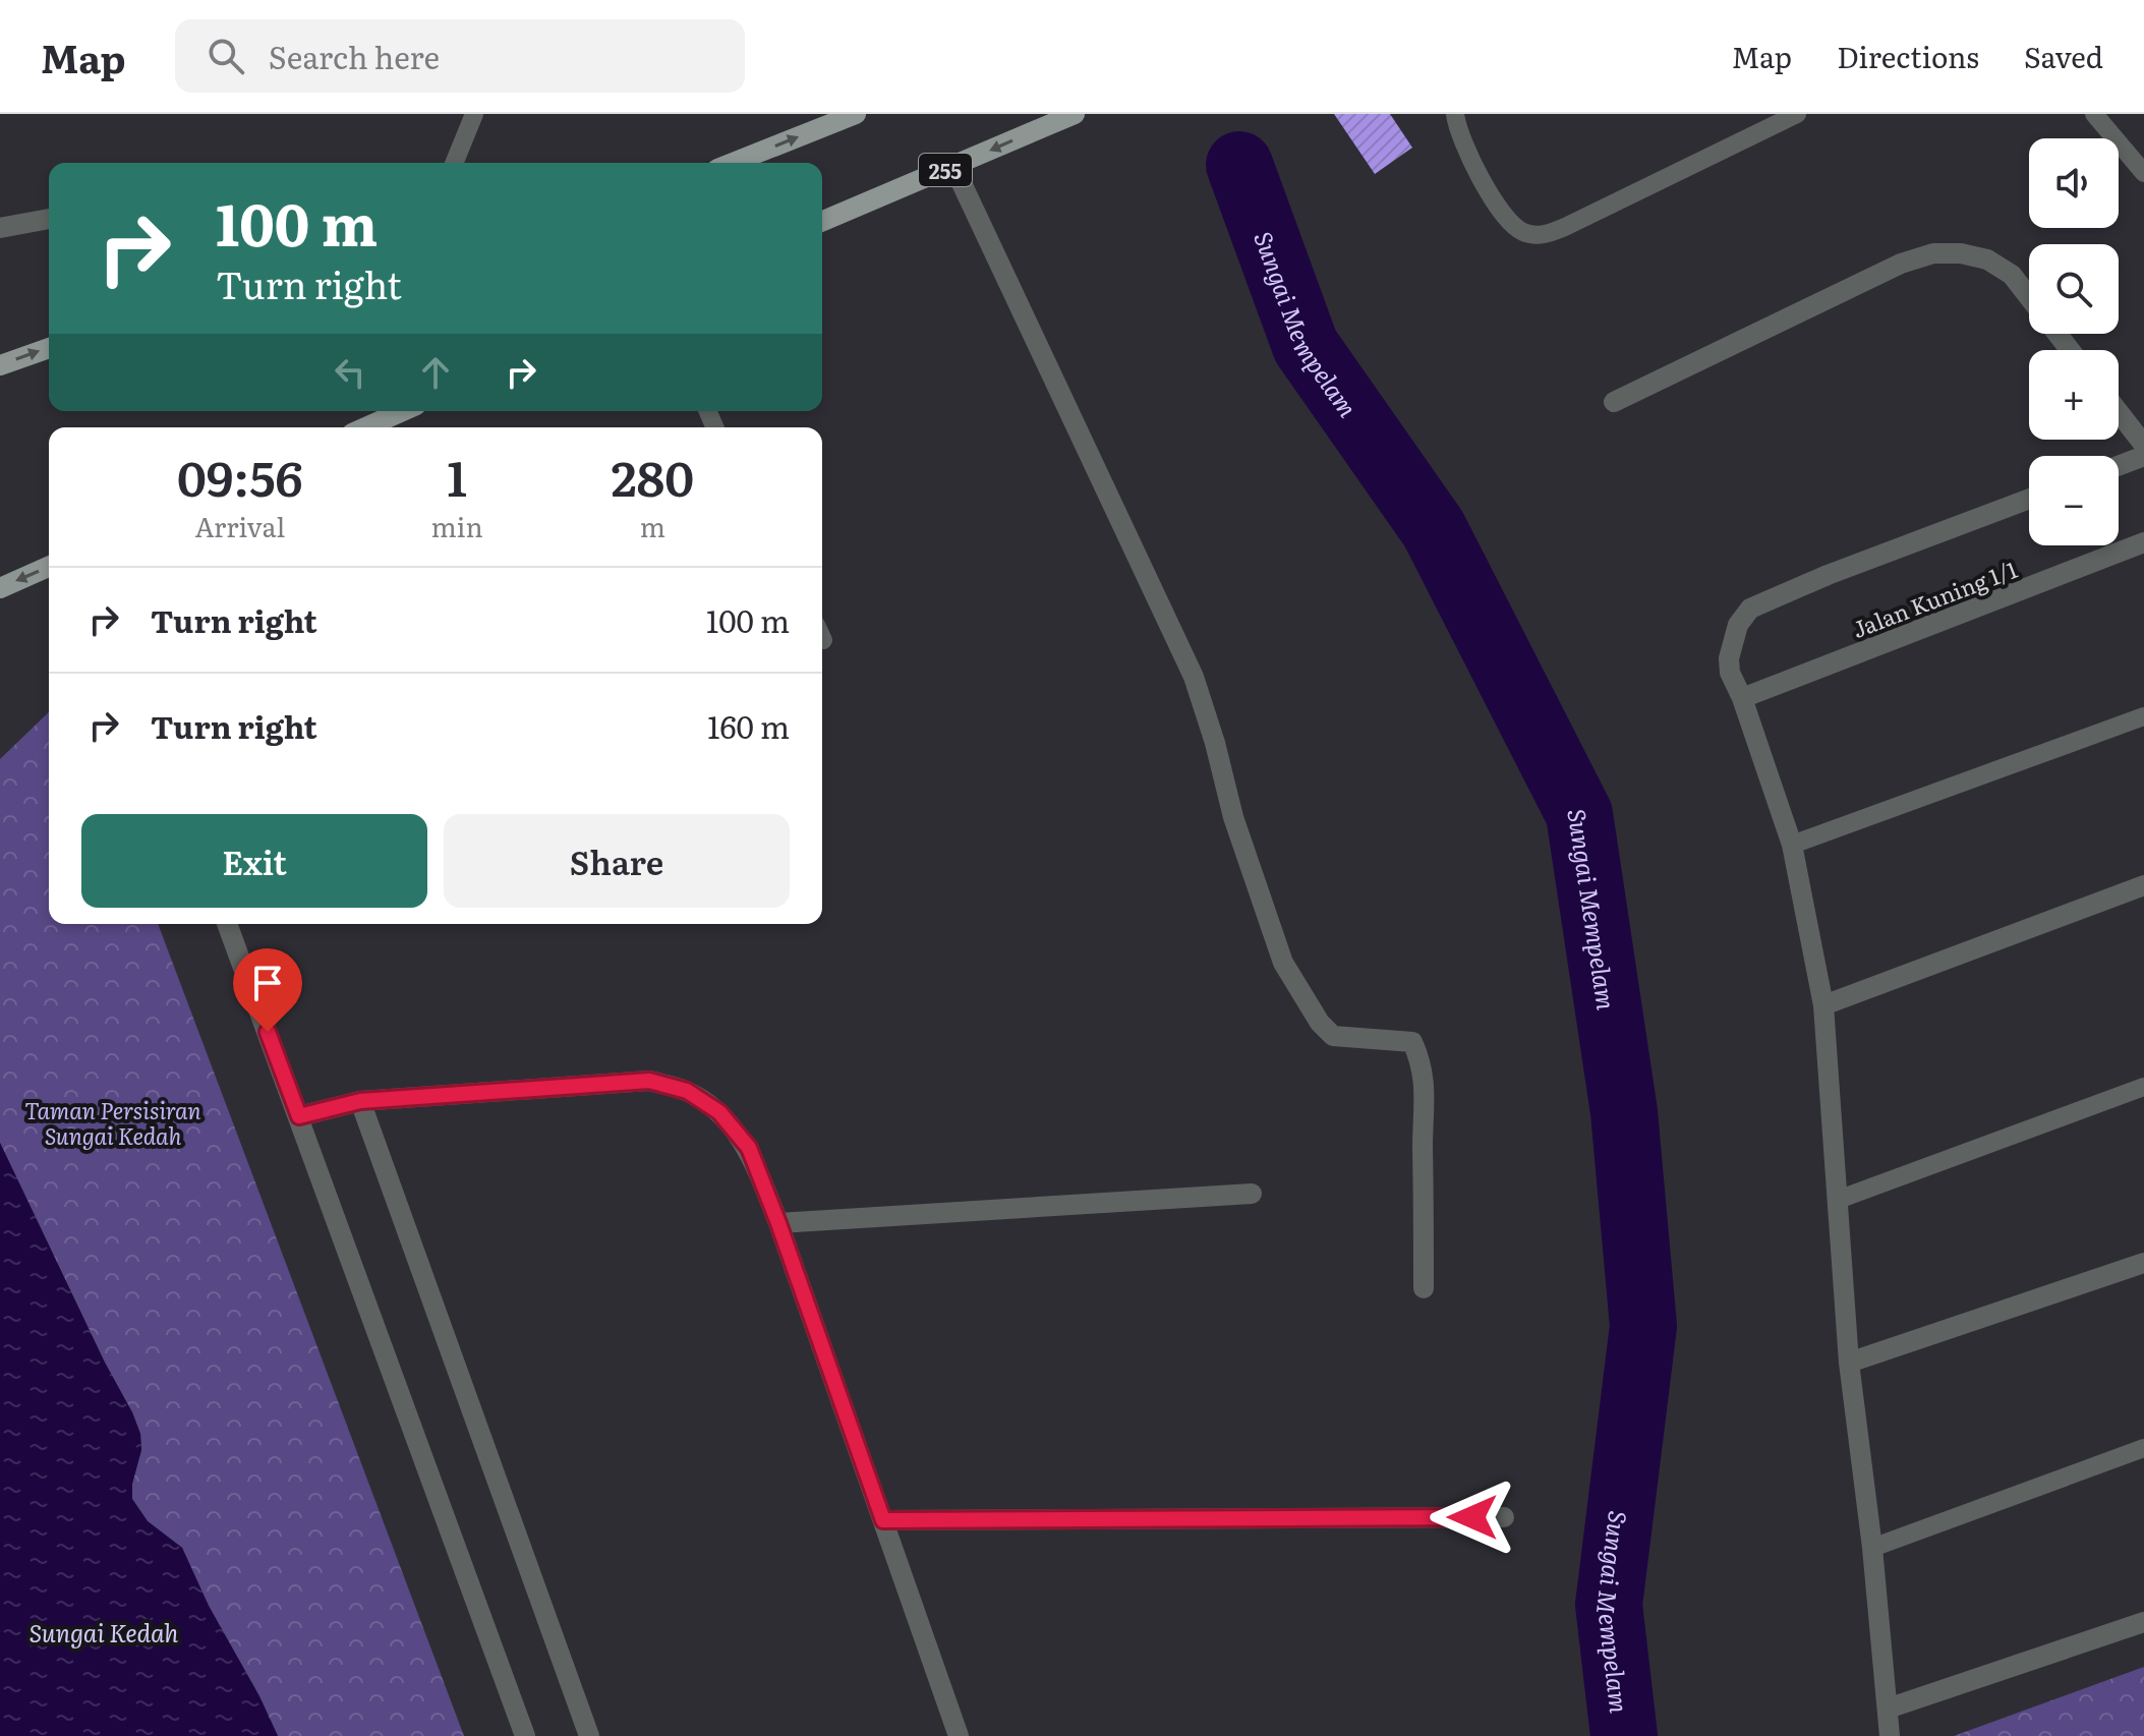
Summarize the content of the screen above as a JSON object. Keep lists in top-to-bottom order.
{
  "streets": {
    "main road": ["255"],
    "street": ["Jalan Kuning 1/1"]
  },
  "water": ["Sungai Mempelam", "Sungai Kedah"],
  "parks": ["Taman Persisiran Sungai Kedah"],
  "page": {
    "header": "Map",
    "search": "Search here",
    "nav": ["Map", "Directions", "Saved"],
    "map_buttons": ["+", "−"],
    "turn": ["100 m", "Turn right"],
    "eta": [
      "09:56",
      "Arrival",
      "1",
      "min",
      "280",
      "m"
    ],
    "list": [
      {
        "name": "Turn right",
        "value": "100 m"
      },
      {
        "name": "Turn right",
        "value": "160 m"
      }
    ],
    "buttons": ["Exit", "Share"]
  }
}
